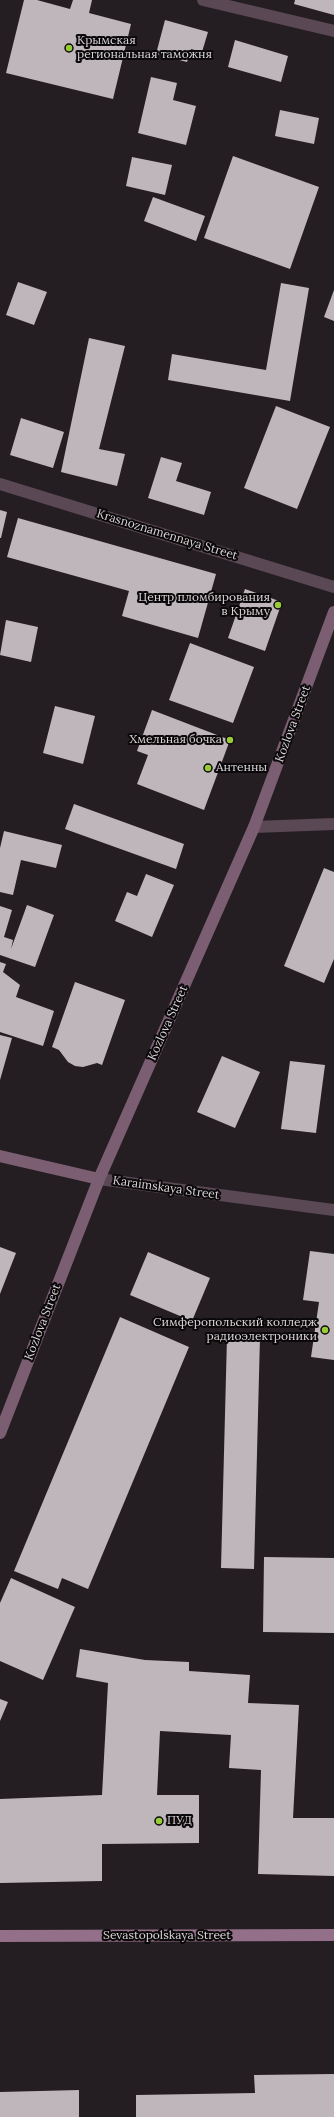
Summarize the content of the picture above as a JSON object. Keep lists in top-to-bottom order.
{
  "streets": {
    "main road": ["Kozlova Street", "Karaimskaya Street", "Sevastopolskaya Street"],
    "street": ["Krasnoznamennaya Street"]
  },
  "crossings": [
    ["Kozlova Street", "Karaimskaya Street"]
  ],
  "places": [
    "Крымская региональная таможня",
    "Центр пломбирования в Крыму",
    "Хмельная бочка",
    "Антенны",
    "Симферопольский колледж радиоэлектроники",
    "ПУД"
  ]
}
